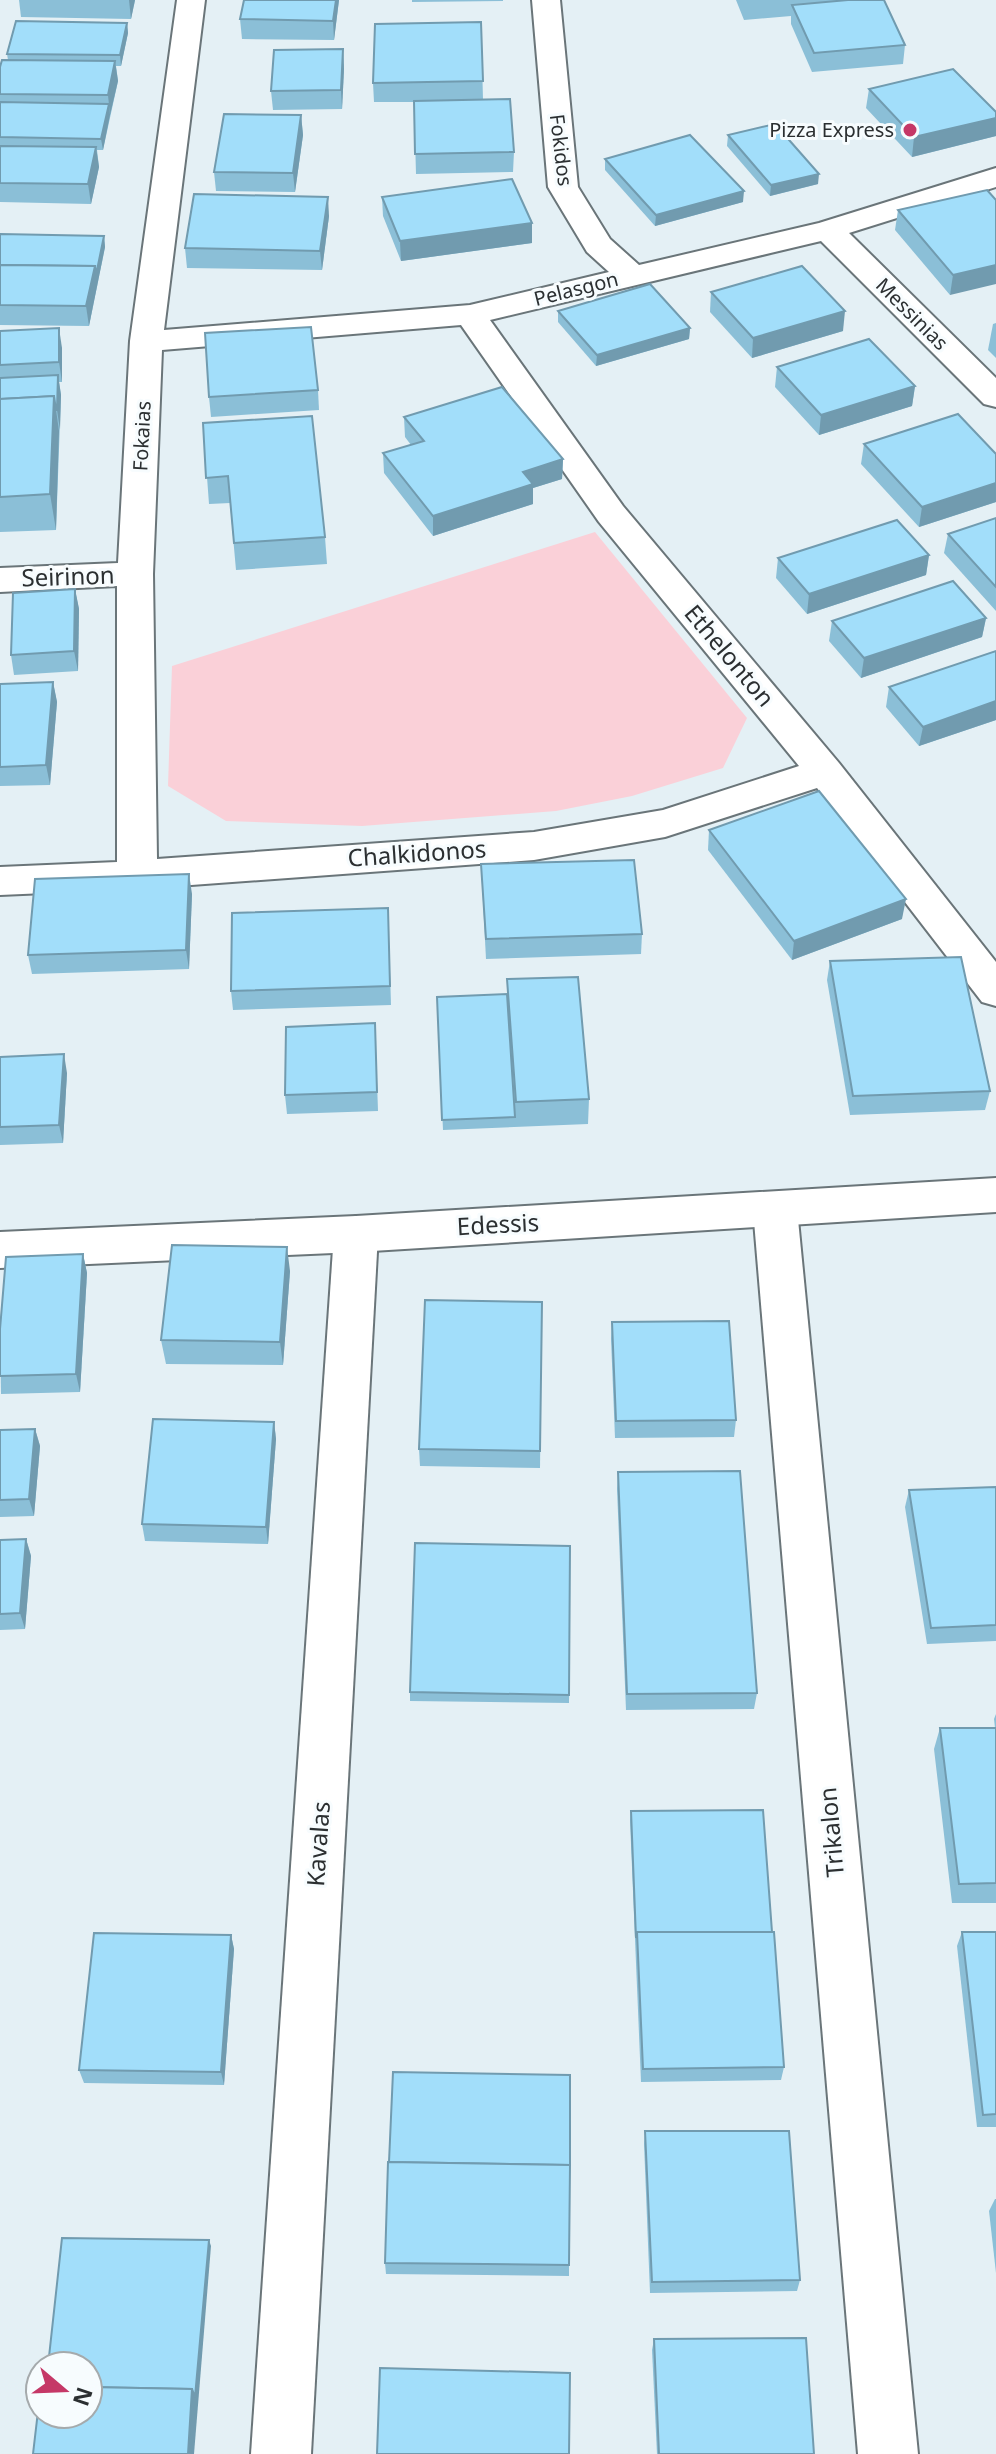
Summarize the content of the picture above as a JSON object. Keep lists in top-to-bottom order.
{
  "streets": {
    "street": [
      "Fokidos",
      "Pelasgon",
      "Messinias",
      "Fokaias",
      "Seirinon",
      "Ethelonton",
      "Chalkidonos",
      "Edessis",
      "Trikalon",
      "Kavalas"
    ]
  },
  "crossings": [
    ["Fokidos", "Pelasgon"],
    ["Pelasgon", "Messinias"],
    ["Pelasgon", "Fokaias"],
    ["Pelasgon", "Ethelonton"],
    ["Fokaias", "Seirinon"],
    ["Fokaias", "Chalkidonos"],
    ["Ethelonton", "Chalkidonos"],
    ["Edessis", "Trikalon"],
    ["Edessis", "Kavalas"]
  ],
  "places": ["Pizza Express"],
  "north": "right"
}
